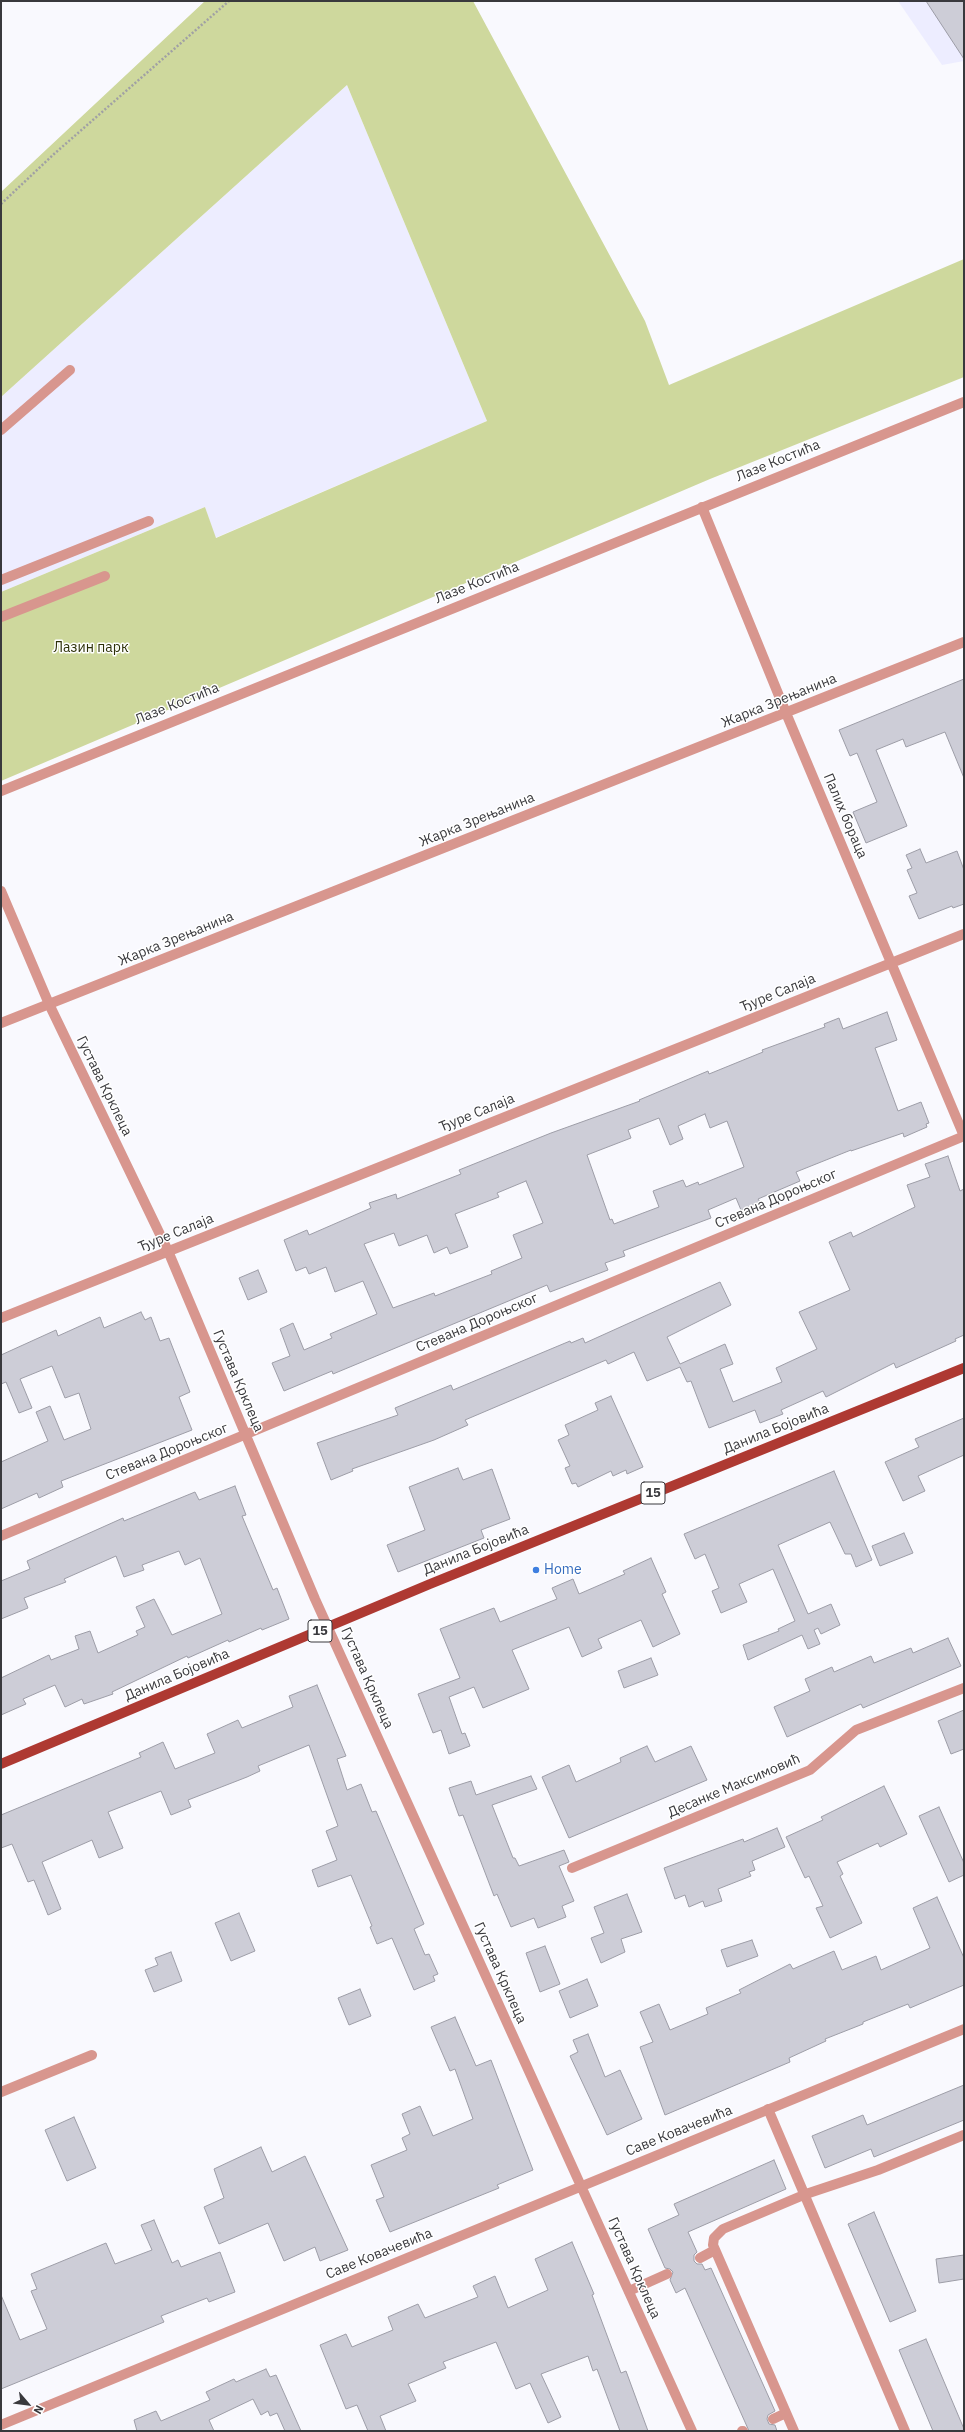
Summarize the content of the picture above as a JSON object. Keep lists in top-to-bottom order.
{
  "streets": {
    "main road": ["Данила Бојовића", "15"],
    "street": [
      "Лазе Костића",
      "Жарка Зрењанина",
      "Палих бораца",
      "Ђуре Салаја",
      "Густава Крклеца",
      "Стевана Дороњског",
      "Десанке Максимовић",
      "Саве Ковачевића"
    ]
  },
  "crossings": [
    ["Лазе Костића", "Палих бораца"],
    ["Жарка Зрењанина", "Палих бораца"],
    ["Жарка Зрењанина", "Густава Крклеца"],
    ["Палих бораца", "Ђуре Салаја"],
    ["Палих бораца", "Стевана Дороњског"],
    ["Ђуре Салаја", "Густава Крклеца"],
    ["Густава Крклеца", "Стевана Дороњског"],
    ["Густава Крклеца", "Данила Бојовића"],
    ["Густава Крклеца", "Саве Ковачевића"]
  ],
  "parks": ["Лазин парк"],
  "places": ["Home"],
  "north": "bottom right"
}
